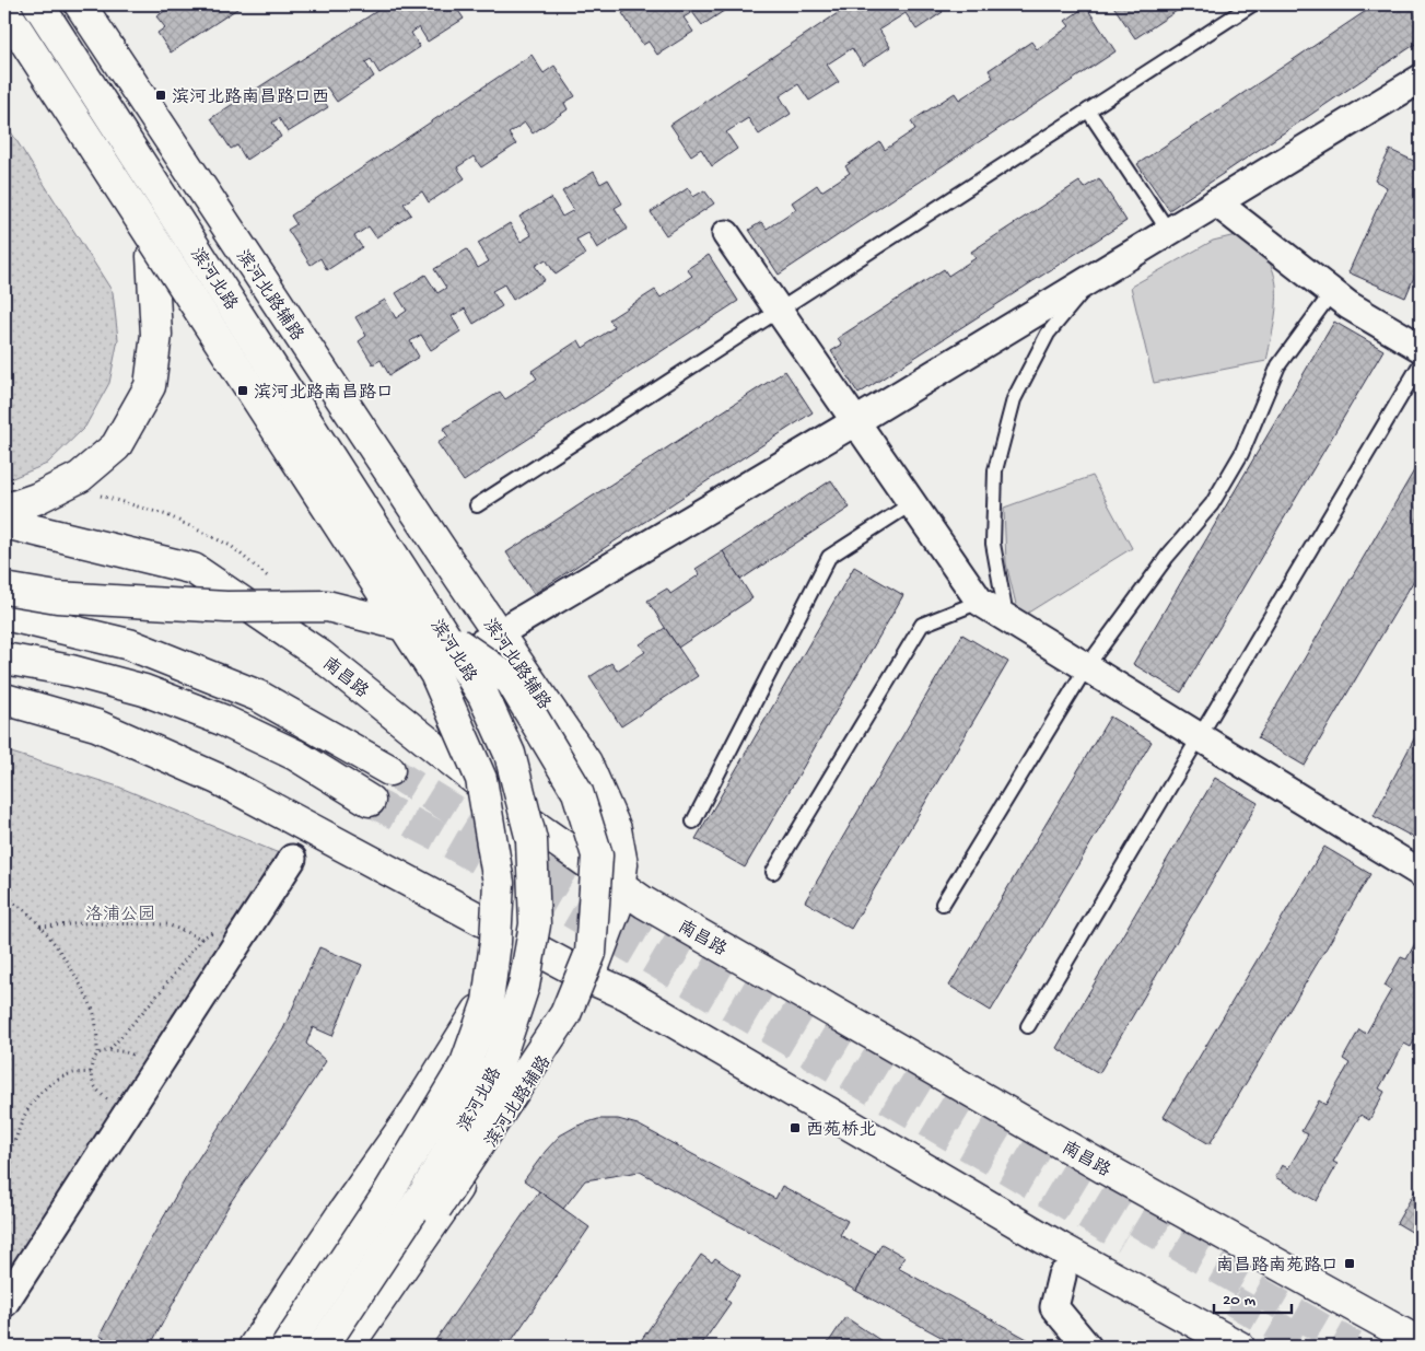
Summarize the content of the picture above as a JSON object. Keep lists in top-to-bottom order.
{
  "streets": {
    "main road": ["滨河北路", "滨河北路辅路", "南昌路"]
  },
  "crossings": [
    ["滨河北路辅路", "南昌路"]
  ],
  "parks": ["洛浦公园"],
  "places": {
    "transit": [
      "滨河北路南昌路口西",
      "滨河北路南昌路口",
      "西苑桥北",
      "南昌路南苑路口"
    ]
  },
  "scale_bar": "20 m"
}
